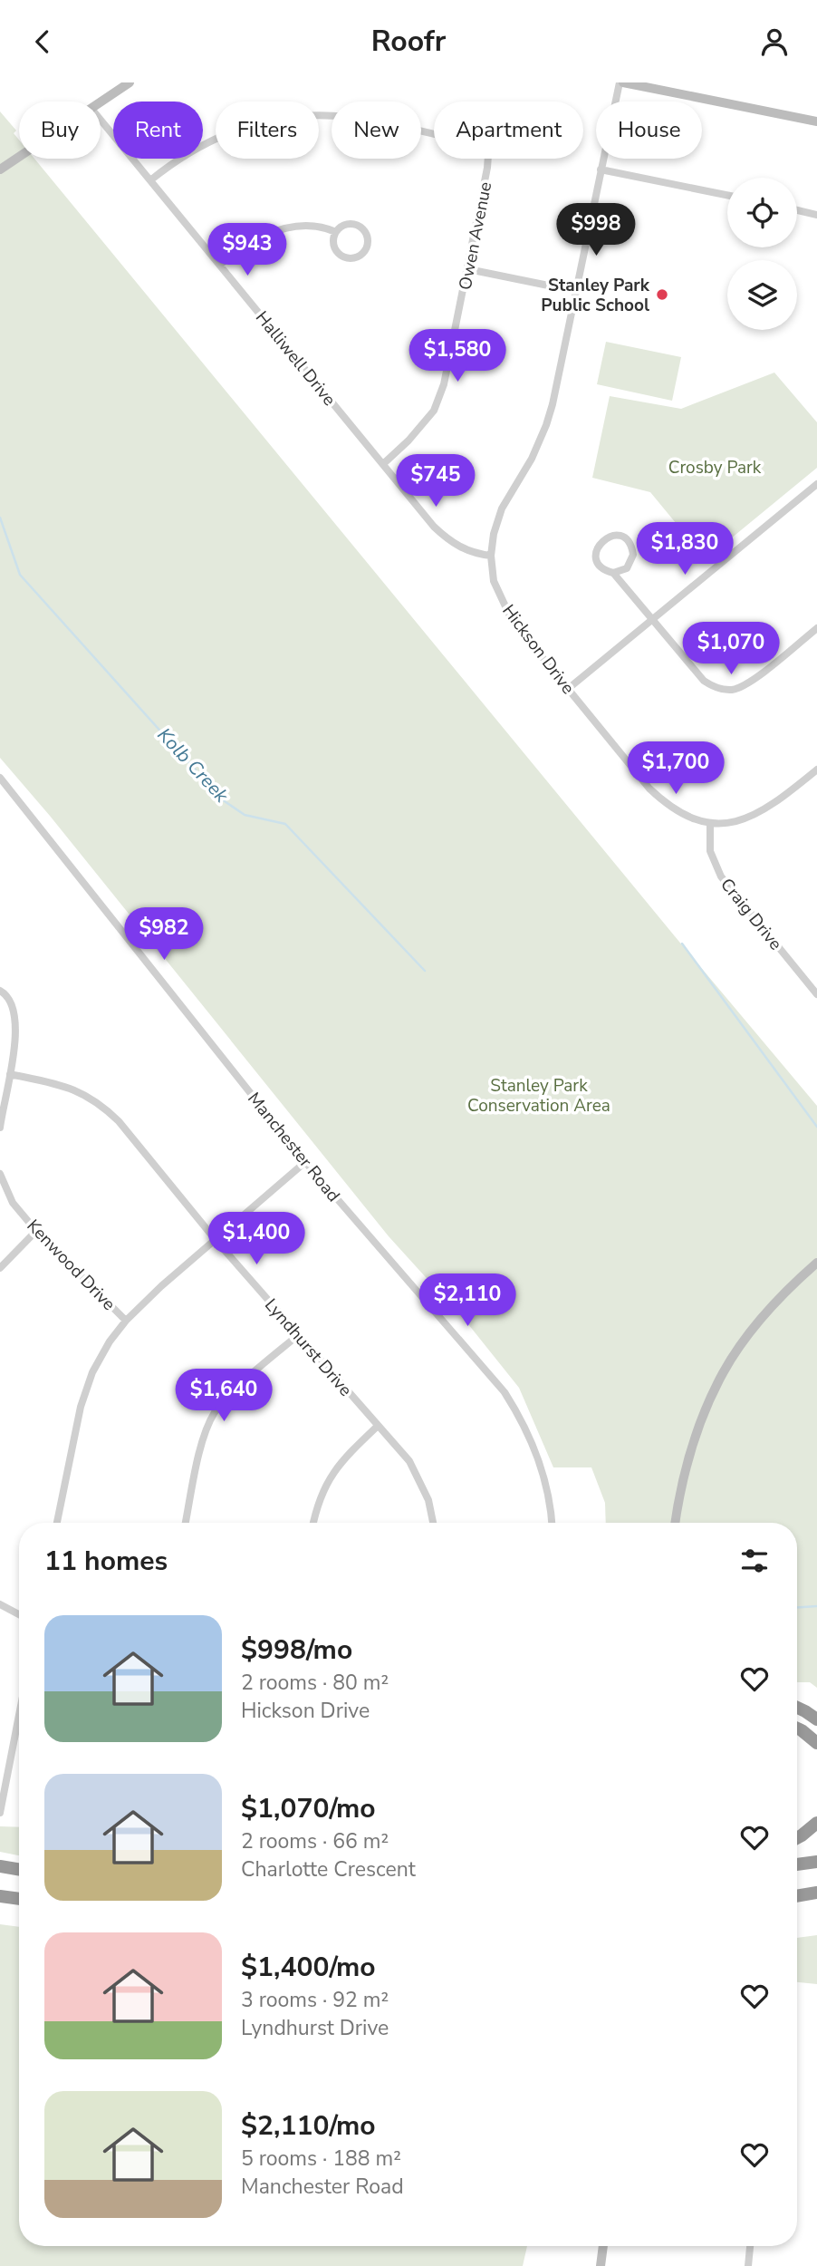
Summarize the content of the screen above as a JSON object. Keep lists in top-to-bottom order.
{
  "streets": {
    "street": [
      "Owen Avenue",
      "Halliwell Drive",
      "Hickson Drive",
      "Craig Drive",
      "Manchester Road",
      "Kenwood Drive",
      "Lyndhurst Drive"
    ]
  },
  "crossings": [
    ["Owen Avenue", "Halliwell Drive"],
    ["Halliwell Drive", "Hickson Drive"],
    ["Hickson Drive", "Craig Drive"]
  ],
  "water": ["Kolb Creek"],
  "parks": ["Crosby Park", "Stanley Park Conservation Area"],
  "places": ["Stanley Park Public School"],
  "page": {
    "header": "Roofr",
    "chip": [
      "Buy",
      "Rent",
      "Filters",
      "New",
      "Apartment",
      "House"
    ],
    "price": [
      "$998",
      "$943",
      "$1,580",
      "$745",
      "$1,830",
      "$1,070",
      "$1,700",
      "$982",
      "$1,400",
      "$2,110",
      "$1,640"
    ],
    "heading": "11 homes",
    "list": [
      {
        "name": "$998/mo",
        "note": "2 rooms · 80 m² · Hickson Drive"
      },
      {
        "name": "$1,070/mo",
        "note": "2 rooms · 66 m² · Charlotte Crescent"
      },
      {
        "name": "$1,400/mo",
        "note": "3 rooms · 92 m² · Lyndhurst Drive"
      },
      {
        "name": "$2,110/mo",
        "note": "5 rooms · 188 m² · Manchester Road"
      }
    ]
  }
}
